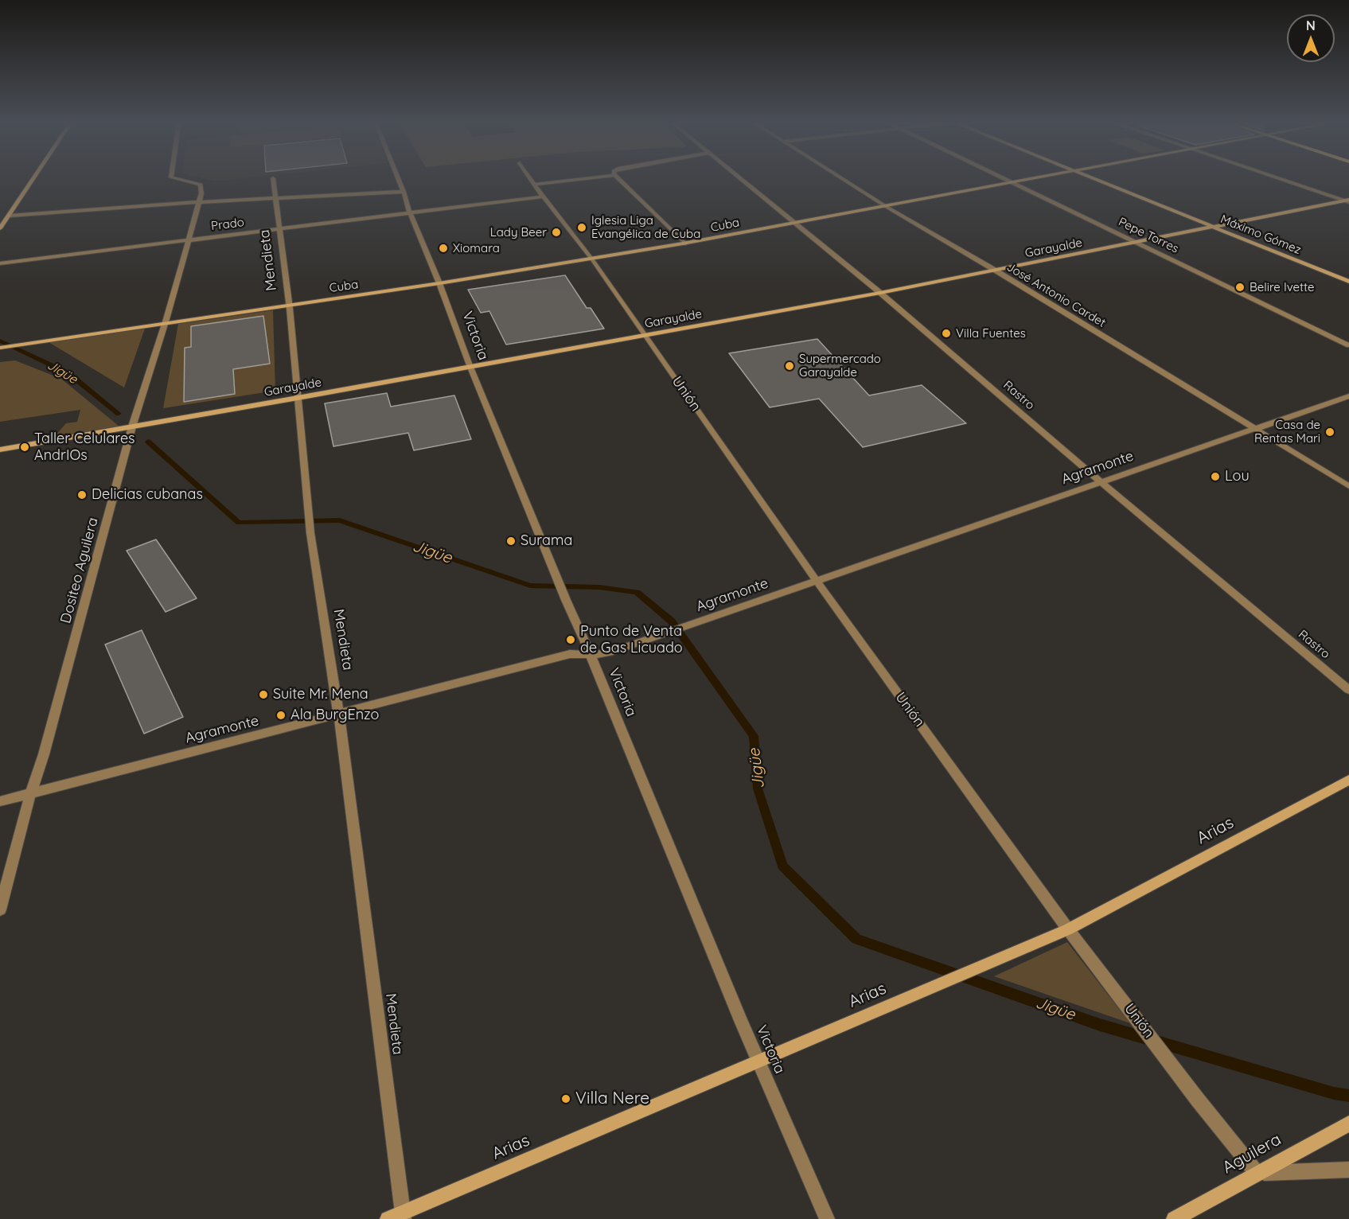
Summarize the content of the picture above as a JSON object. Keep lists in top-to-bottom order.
{
  "streets": {
    "street": [
      "Prado",
      "Cuba",
      "Máximo Gómez",
      "Pepe Torres",
      "Garayalde",
      "Mendieta",
      "José Antonio Cardet",
      "Victoria",
      "Unión",
      "Rastro",
      "Agramonte",
      "Dositeo Aguilera",
      "Arias",
      "Aguilera"
    ]
  },
  "crossings": [
    ["Prado", "Mendieta"],
    ["Prado", "Victoria"],
    ["Prado", "Unión"],
    ["Prado", "Dositeo Aguilera"],
    ["Cuba", "Pepe Torres"],
    ["Cuba", "Mendieta"],
    ["Cuba", "José Antonio Cardet"],
    ["Cuba", "Victoria"],
    ["Cuba", "Unión"],
    ["Cuba", "Rastro"],
    ["Cuba", "Dositeo Aguilera"],
    ["Máximo Gómez", "Garayalde"],
    ["Pepe Torres", "Garayalde"],
    ["Garayalde", "Mendieta"],
    ["Garayalde", "José Antonio Cardet"],
    ["Garayalde", "Victoria"],
    ["Garayalde", "Unión"],
    ["Garayalde", "Rastro"],
    ["Garayalde", "Dositeo Aguilera"],
    ["Mendieta", "Agramonte"],
    ["Mendieta", "Arias"],
    ["José Antonio Cardet", "Agramonte"],
    ["Victoria", "Agramonte"],
    ["Victoria", "Arias"],
    ["Unión", "Agramonte"],
    ["Unión", "Arias"],
    ["Unión", "Aguilera"],
    ["Rastro", "Agramonte"],
    ["Agramonte", "Dositeo Aguilera"]
  ],
  "water": ["Jigüe"],
  "places": [
    "Iglesia Liga Evangélica de Cuba",
    "Lady Beer",
    "Xiomara",
    "Belire Ivette",
    "Villa Fuentes",
    "Supermercado Garayalde",
    "Casa de Rentas Mari",
    "Taller Celulares AndrIOs",
    "Lou",
    "Delicias cubanas",
    "Surama",
    "Punto de Venta de Gas Licuado",
    "Suite Mr. Mena",
    "Ala BurgEnzo",
    "Villa Nere"
  ],
  "north": "top"
}
